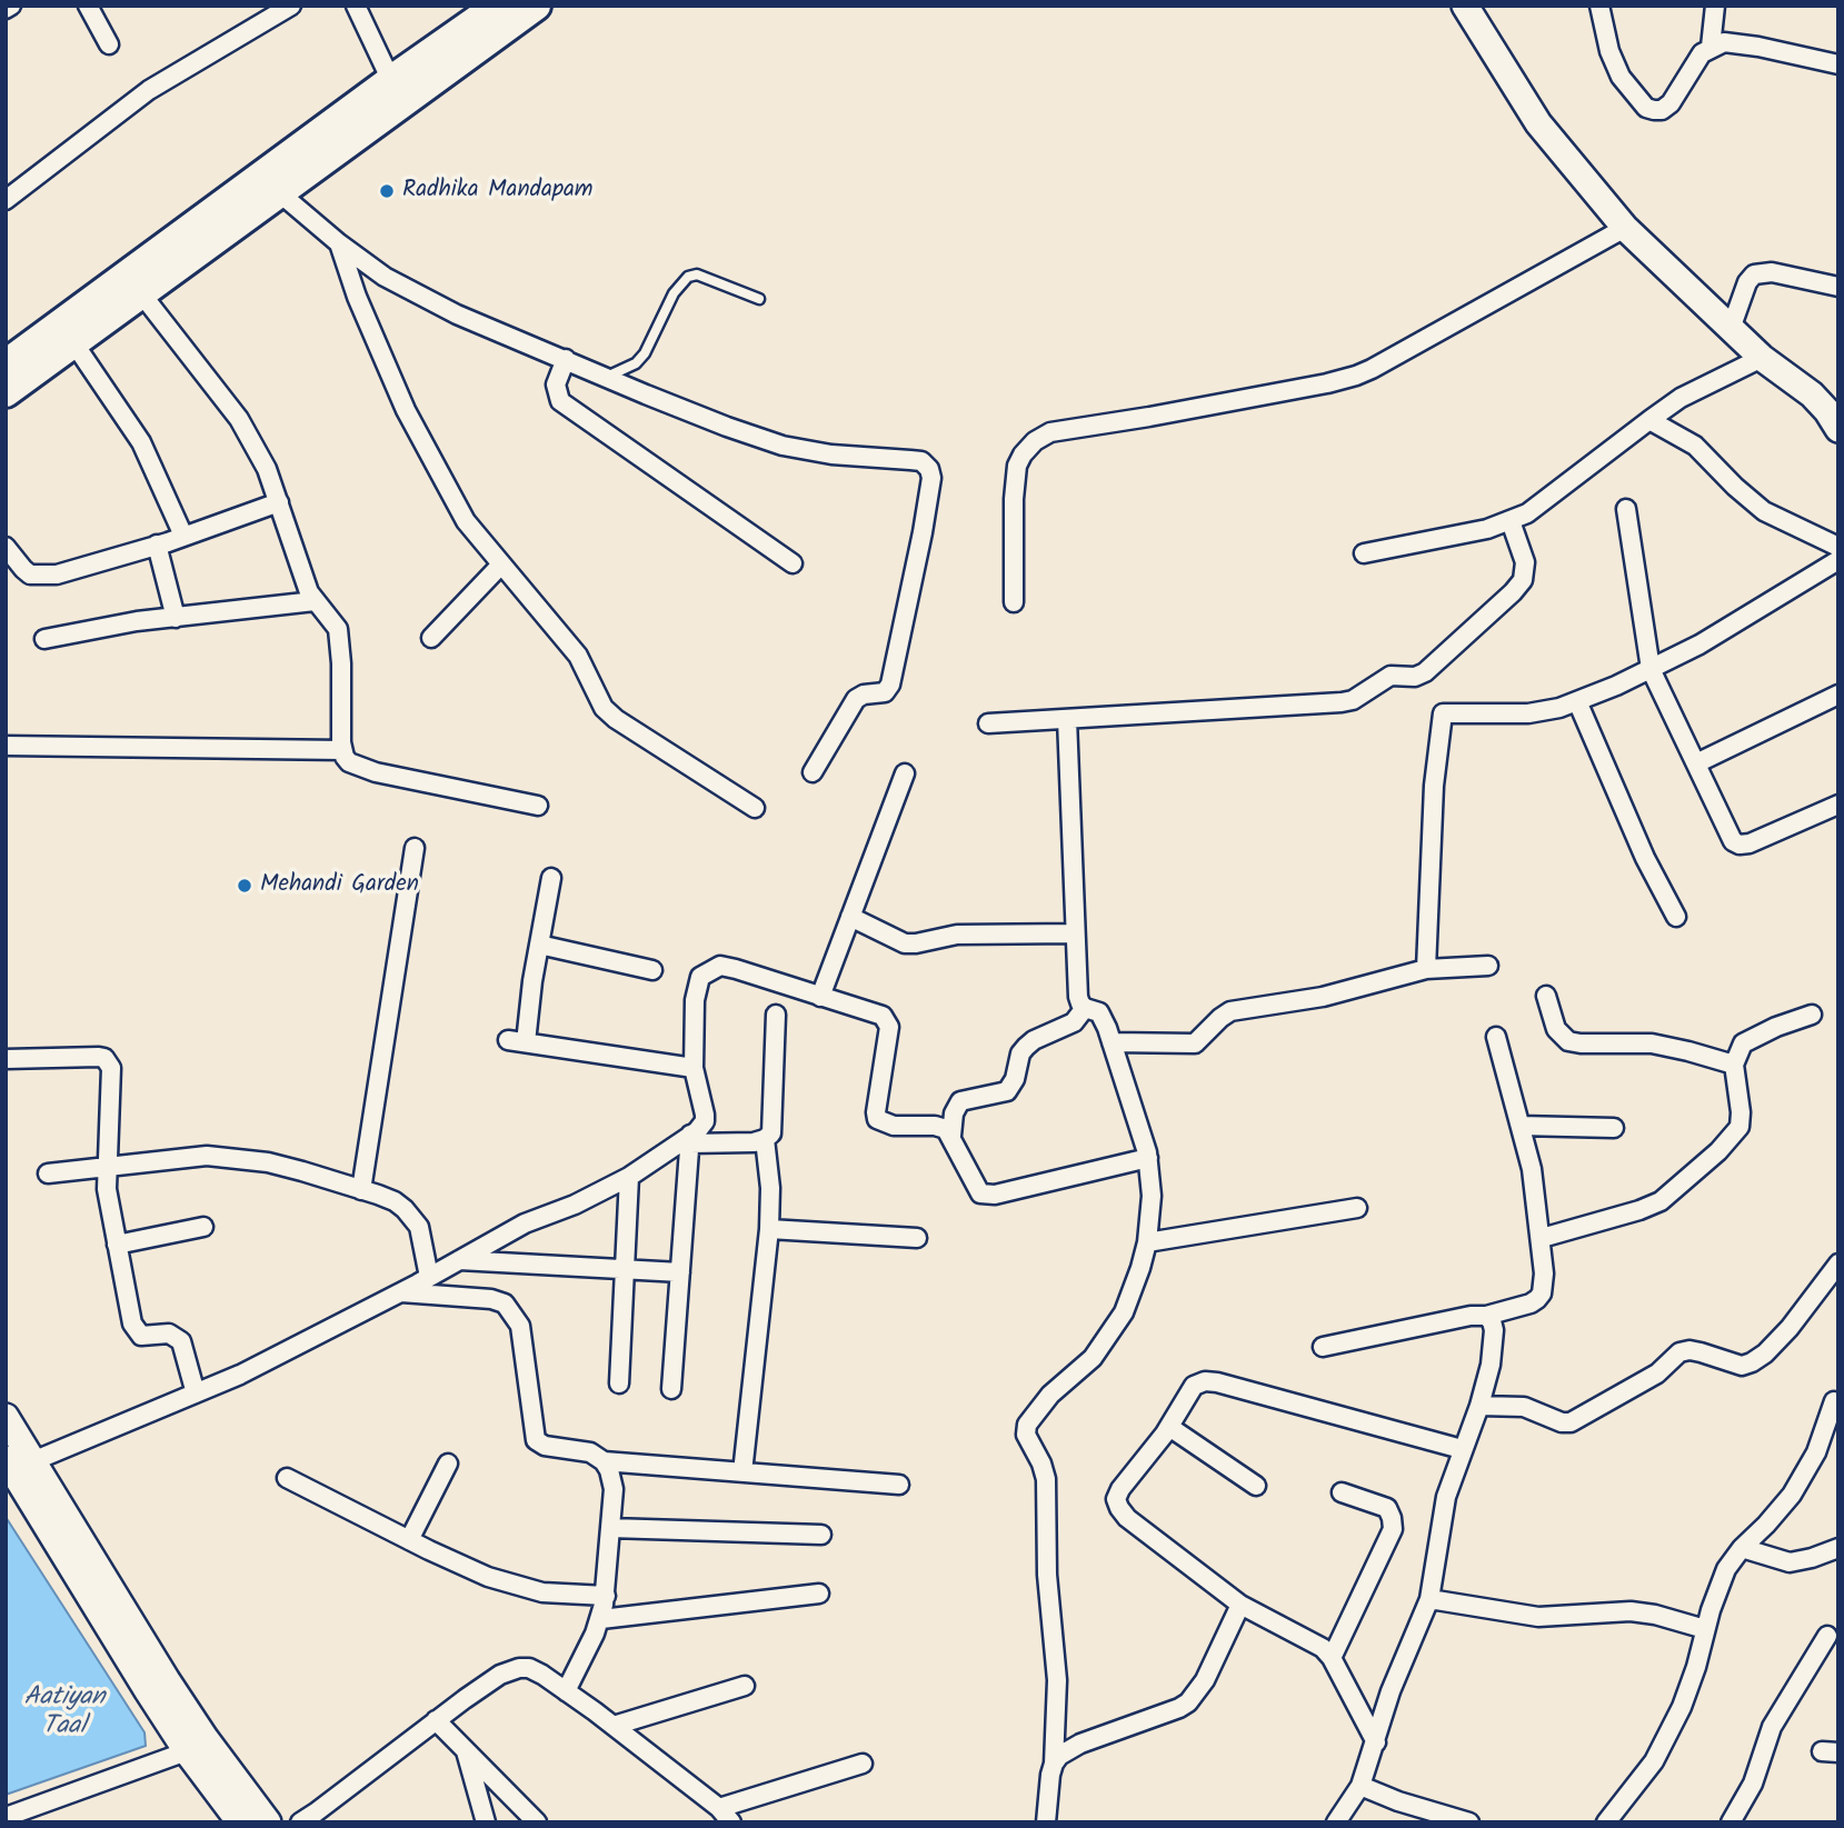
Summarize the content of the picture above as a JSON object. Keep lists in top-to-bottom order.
{
  "water": ["Aatiyan Taal"],
  "places": ["Radhika Mandapam", "Mehandi Garden"]
}
